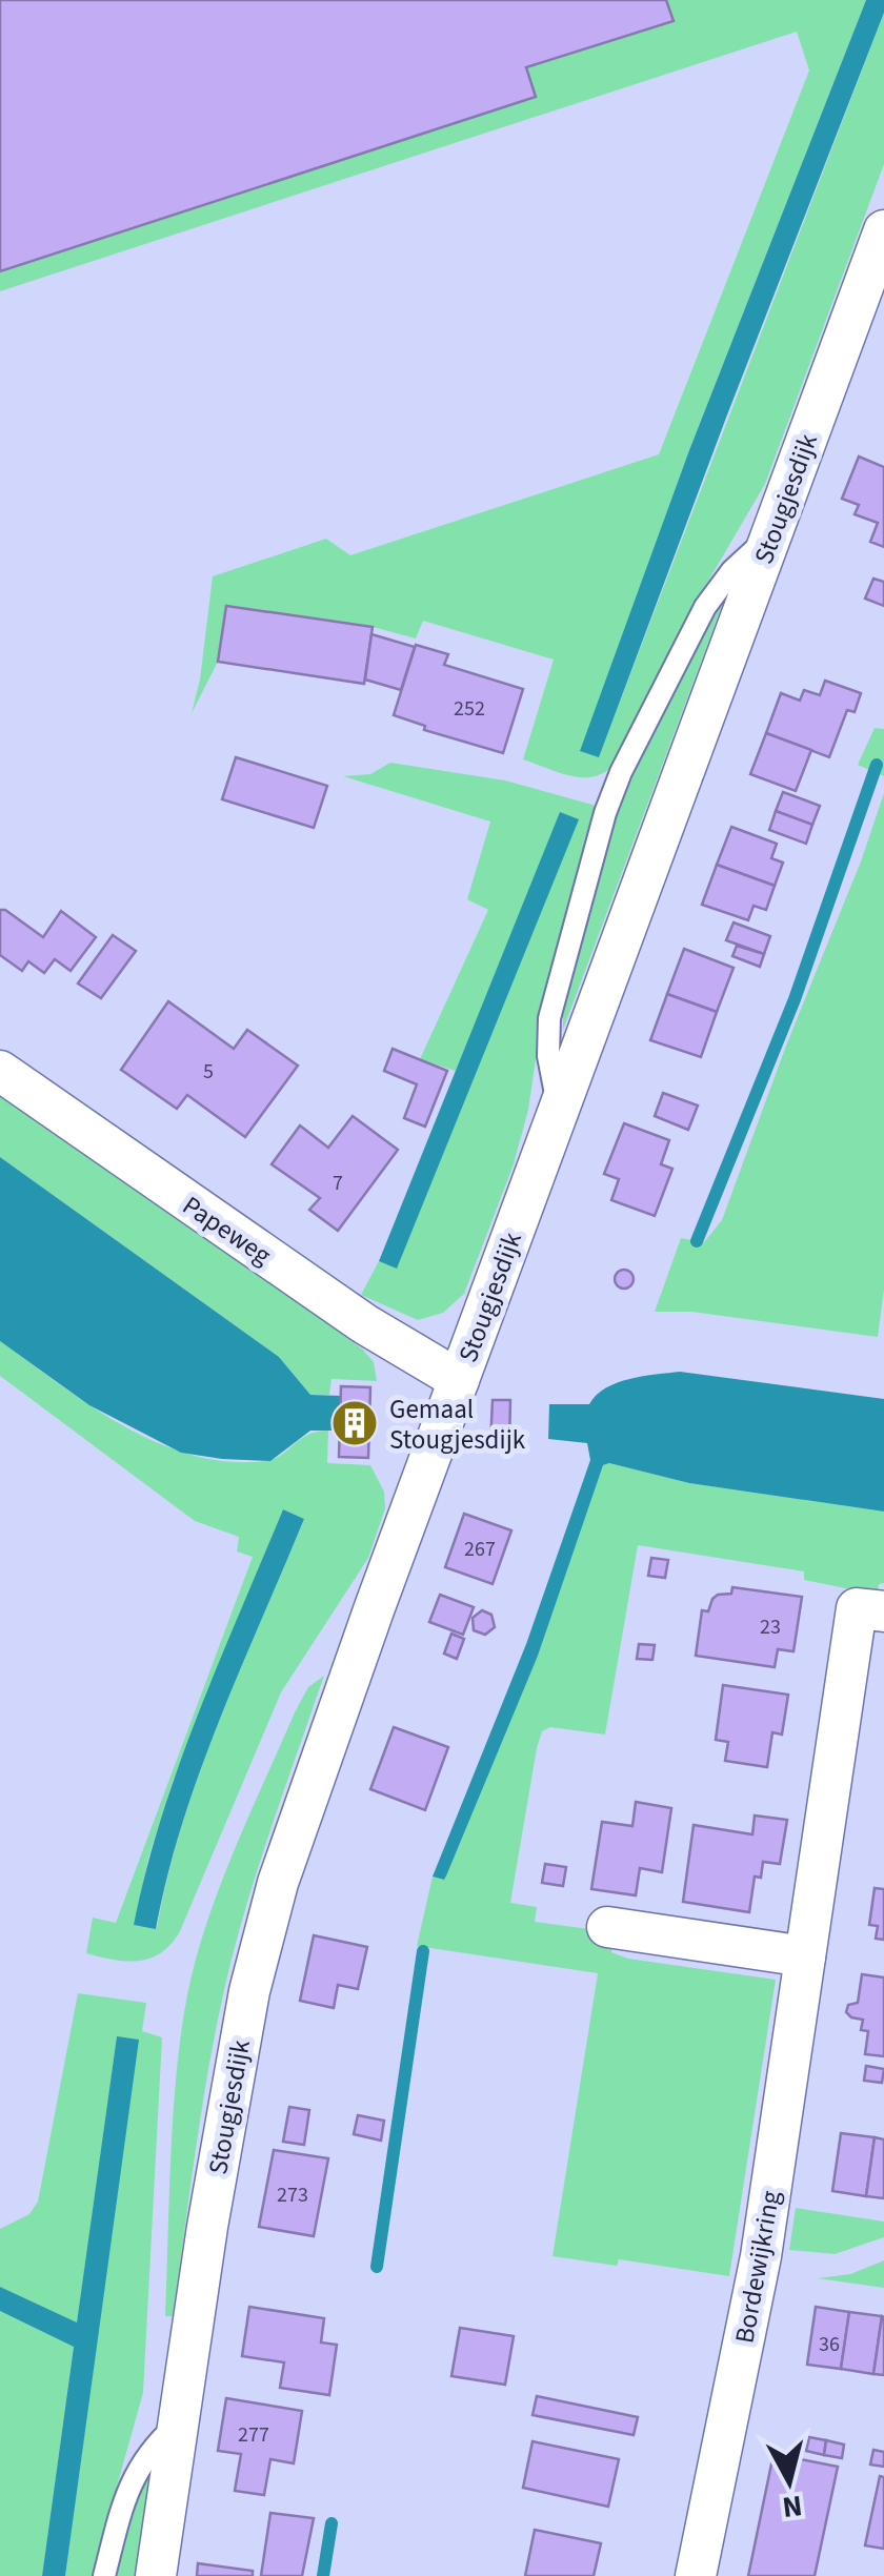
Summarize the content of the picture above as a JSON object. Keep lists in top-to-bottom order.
{
  "streets": {
    "street": ["Stougjesdijk", "Papeweg", "Bordewijkring"]
  },
  "crossings": [
    ["Stougjesdijk", "Papeweg"]
  ],
  "places": {
    "building": ["Gemaal Stougjesdijk"]
  },
  "house_numbers": [
    "252",
    "5",
    "7",
    "267",
    "23",
    "273",
    "36",
    "277"
  ],
  "north": "bottom"
}
